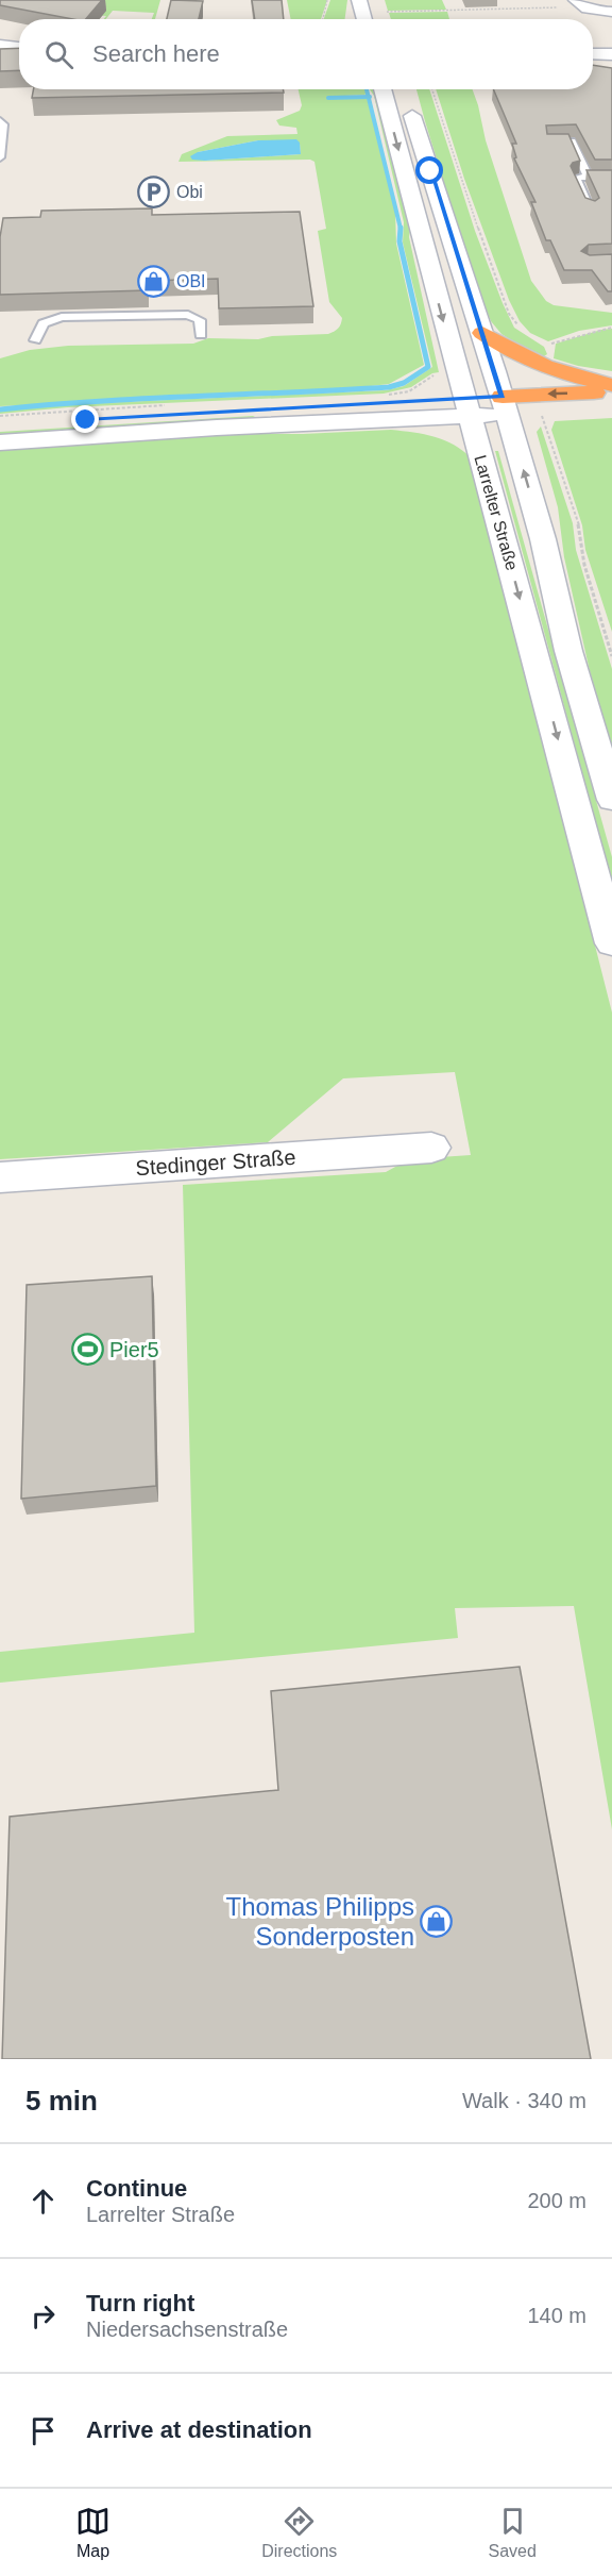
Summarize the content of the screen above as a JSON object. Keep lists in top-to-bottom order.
{
  "streets": {
    "main road": ["Larrelter Straße", "Stedinger Straße"]
  },
  "places": {
    "parking": ["Obi"],
    "shop": ["OBI", "Thomas Philipps Sonderposten"],
    "sports": ["Pier5"]
  },
  "page": {
    "search": "Search here",
    "heading": ["5 min", "Walk · 340 m"],
    "list": [
      ["Continue", "Larrelter Straße", "200 m"],
      ["Turn right", "Niedersachsenstraße", "140 m"],
      "Arrive at destination"
    ],
    "nav": ["Map", "Directions", "Saved"]
  }
}
